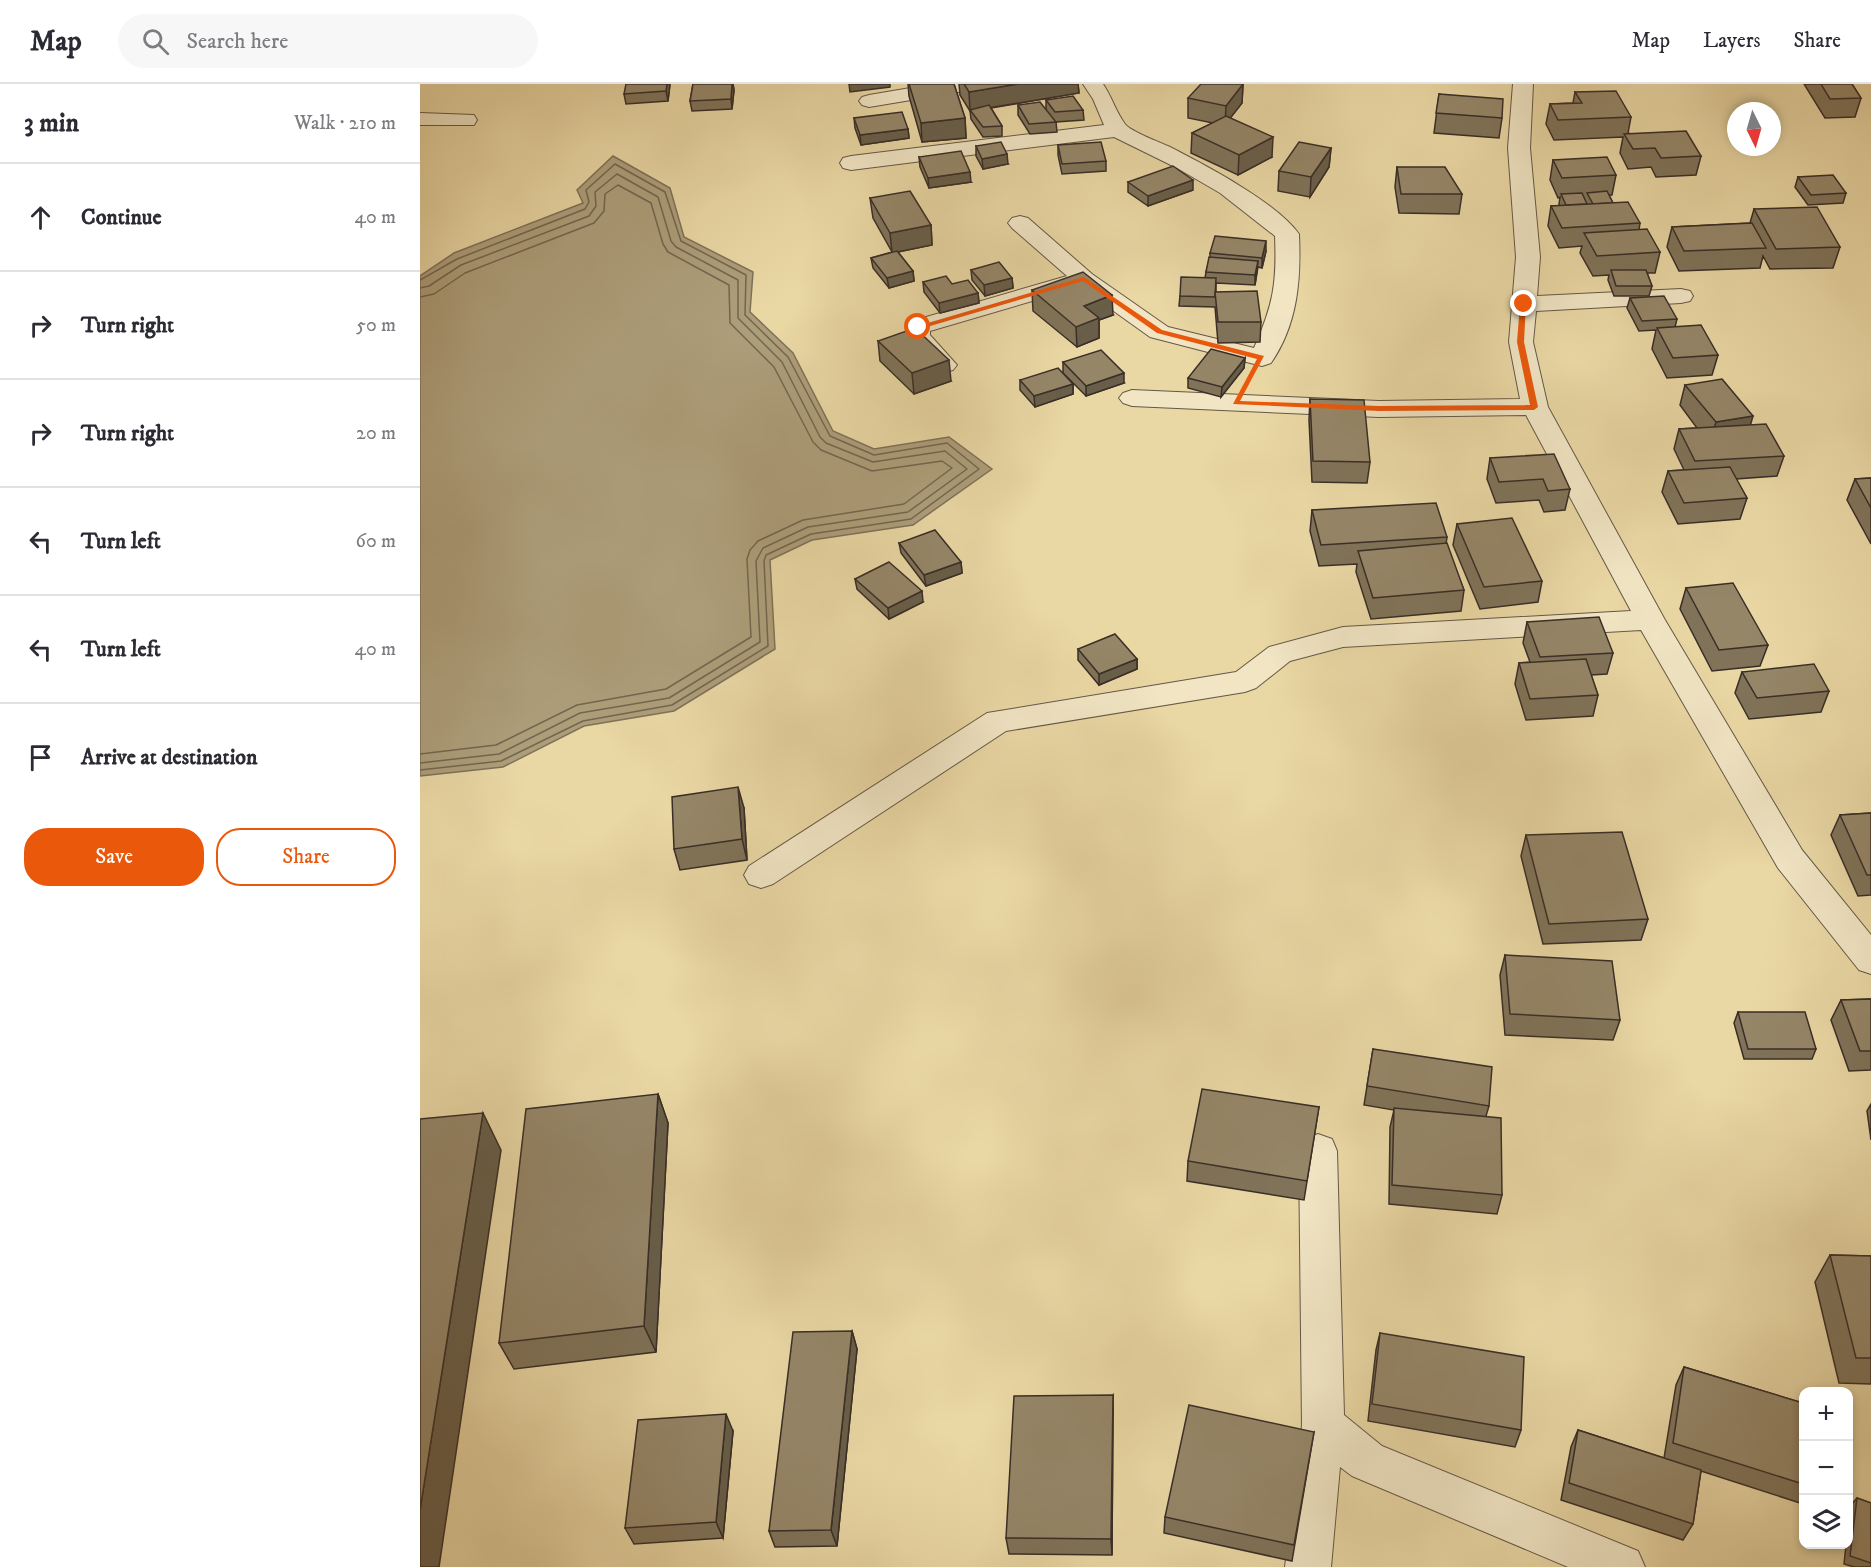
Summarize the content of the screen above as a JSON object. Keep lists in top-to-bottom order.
{
  "north": "bottom",
  "page": {
    "header": "Map",
    "search": "Search here",
    "nav": ["Map", "Layers", "Share"],
    "heading": ["3 min", "Walk · 210 m"],
    "list": [
      ["Continue", "40 m"],
      ["Turn right", "50 m"],
      ["Turn right", "20 m"],
      ["Turn left", "60 m"],
      ["Turn left", "40 m"],
      "Arrive at destination"
    ],
    "buttons": ["Save", "Share"],
    "map_buttons": ["+", "−"]
  }
}
